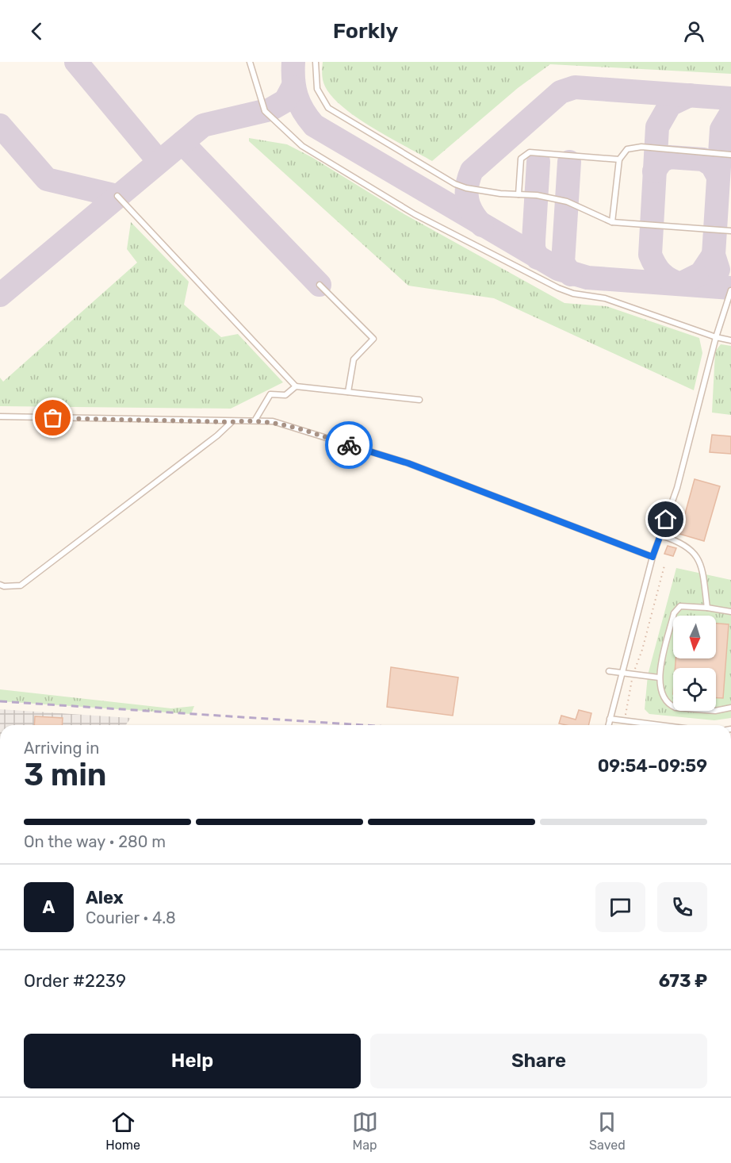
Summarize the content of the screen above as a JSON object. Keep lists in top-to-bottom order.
{
  "north": "bottom",
  "page": {
    "header": "Forkly",
    "heading": ["3 min", "Arriving in", "09:54–09:59"],
    "panel": [
      "Alex",
      "Courier · 4.8",
      "Order #2239",
      "673 ₽"
    ],
    "bar": "On the way · 280 m",
    "round": "A",
    "buttons": ["Help", "Share"],
    "tabs": ["Home", "Map", "Saved"]
  }
}
